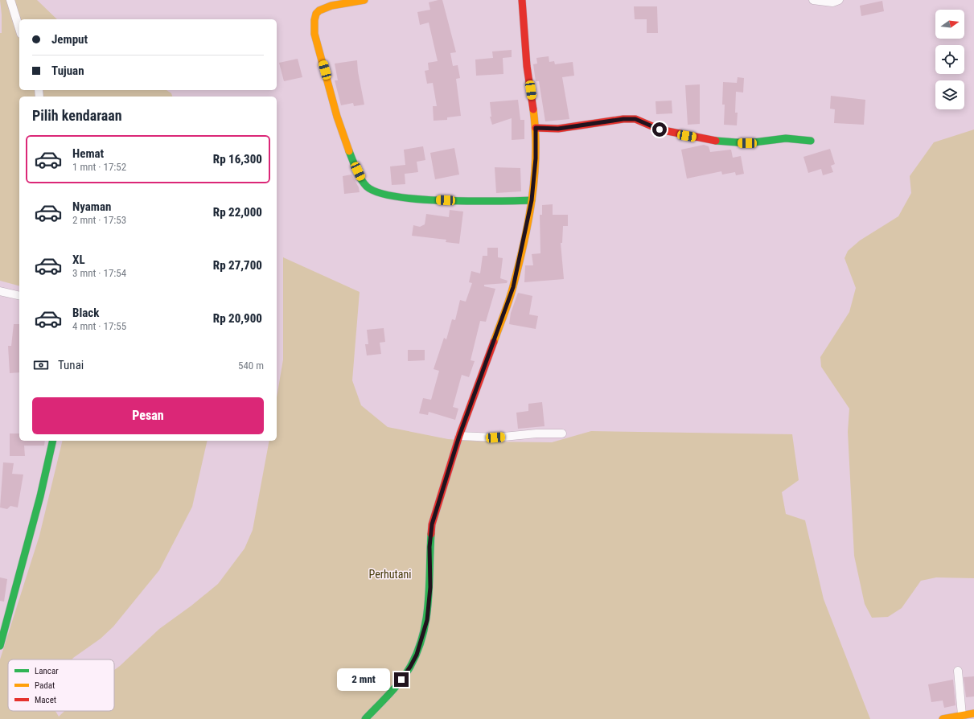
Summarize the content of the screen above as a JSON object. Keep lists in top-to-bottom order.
{
  "parks": ["Perhutani"],
  "legend": ["Lancar", "Padat", "Macet"],
  "north": "right",
  "page": {
    "banner": ["Jemput", "Tujuan"],
    "heading": "Pilih kendaraan",
    "list": [
      {
        "name": "Hemat",
        "note": "1 mnt · 17:52",
        "value": "Rp 16,300"
      },
      {
        "name": "Nyaman",
        "note": "2 mnt · 17:53",
        "value": "Rp 22,000"
      },
      {
        "name": "XL",
        "note": "3 mnt · 17:54",
        "value": "Rp 27,700"
      },
      {
        "name": "Black",
        "note": "4 mnt · 17:55",
        "value": "Rp 20,900"
      }
    ],
    "pay": ["Tunai", "540 m"],
    "buttons": "Pesan",
    "bubble": "2 mnt"
  }
}
